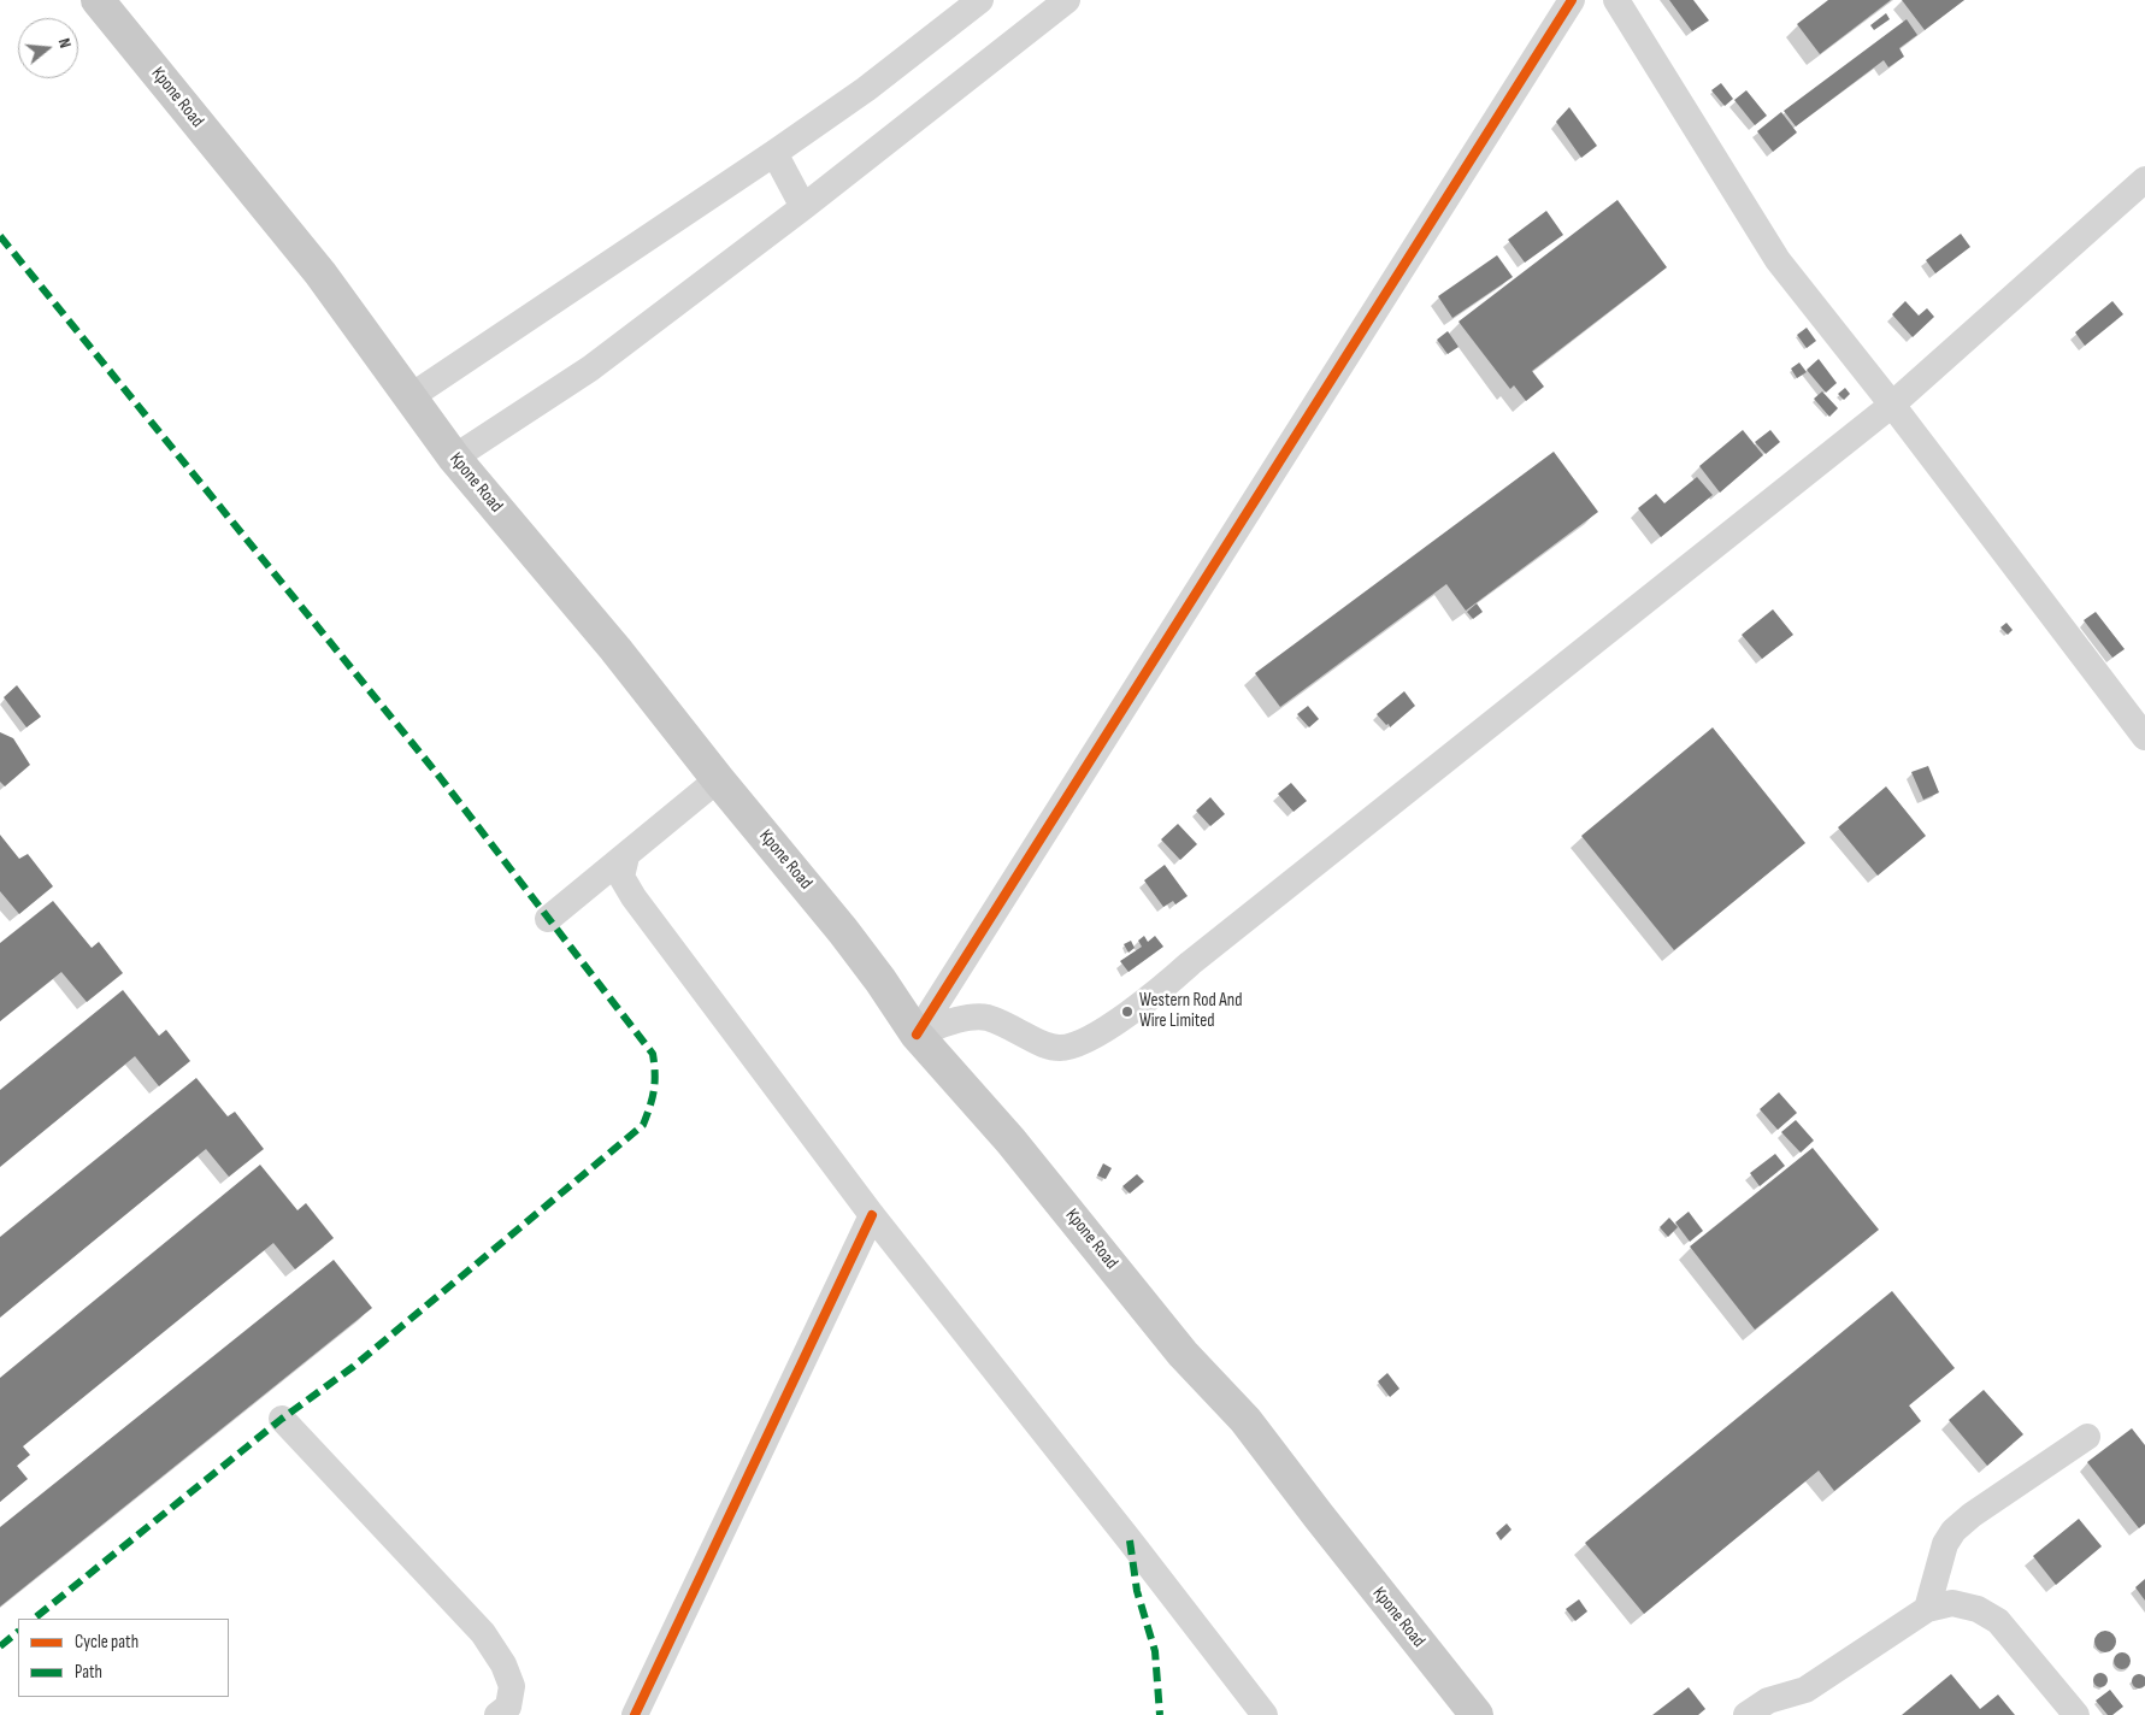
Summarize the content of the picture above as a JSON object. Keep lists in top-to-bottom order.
{
  "streets": {
    "main road": ["Kpone Road"]
  },
  "places": ["Western Rod And Wire Limited"],
  "legend": ["Cycle path", "Path"],
  "north": "right"
}
